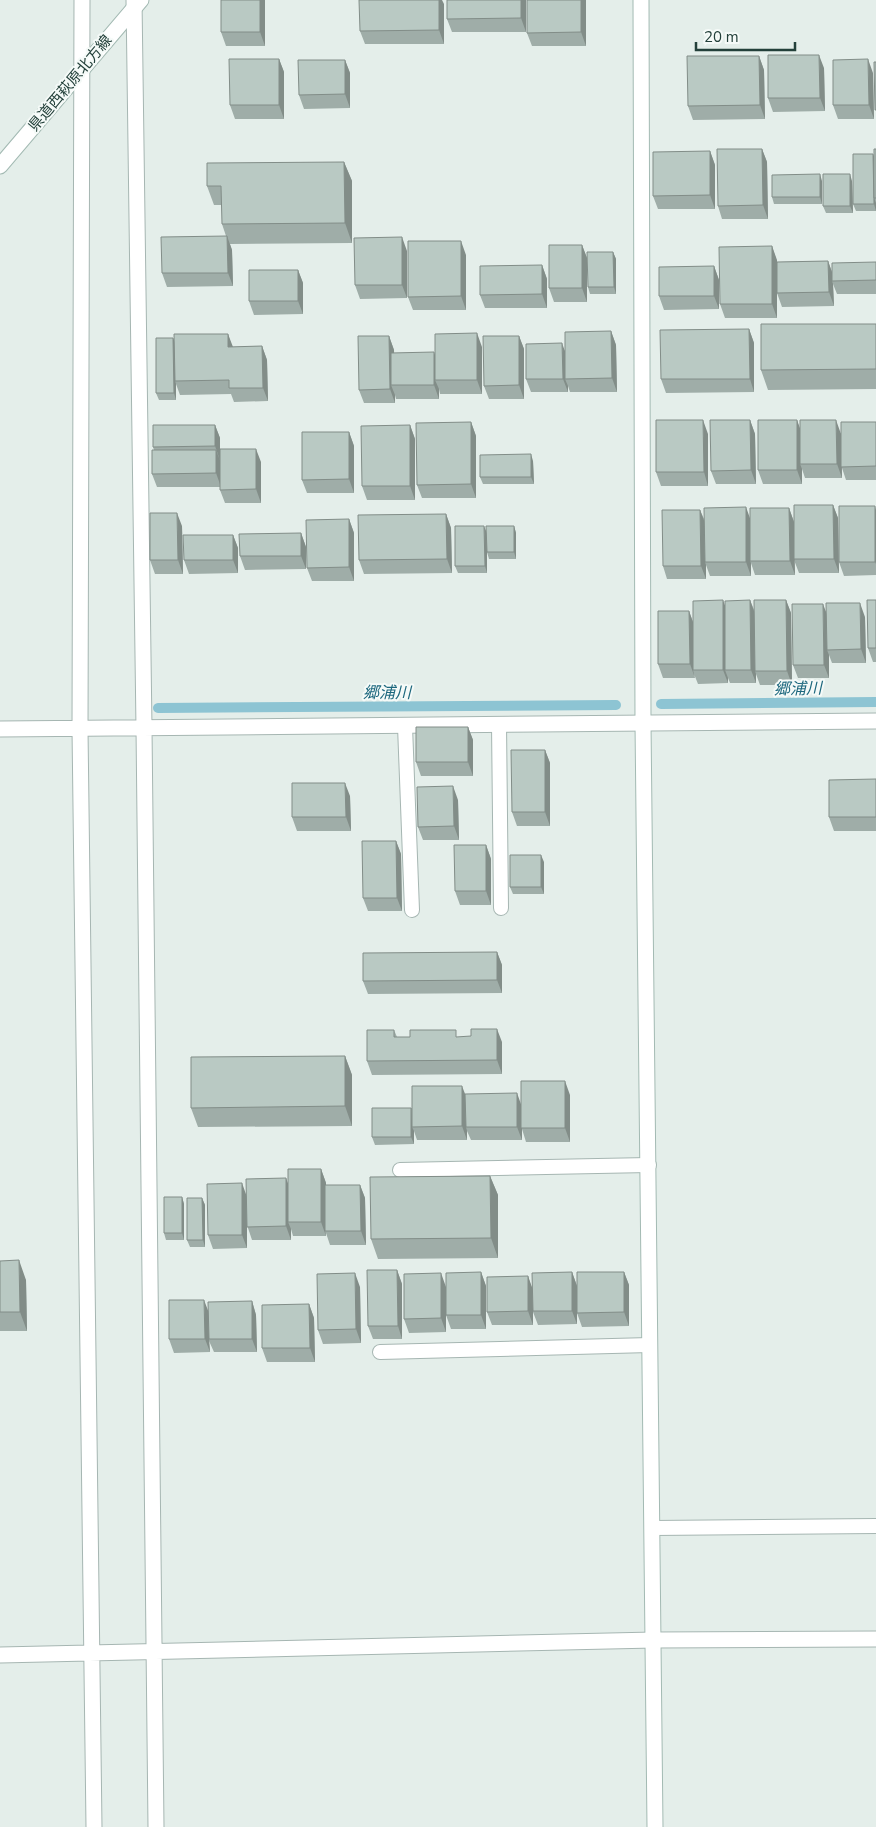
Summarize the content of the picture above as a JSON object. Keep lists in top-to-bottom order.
{
  "streets": {
    "street": ["県道西萩原北方線"]
  },
  "water": ["郷浦川"],
  "scale_bar": "20 m"
}
